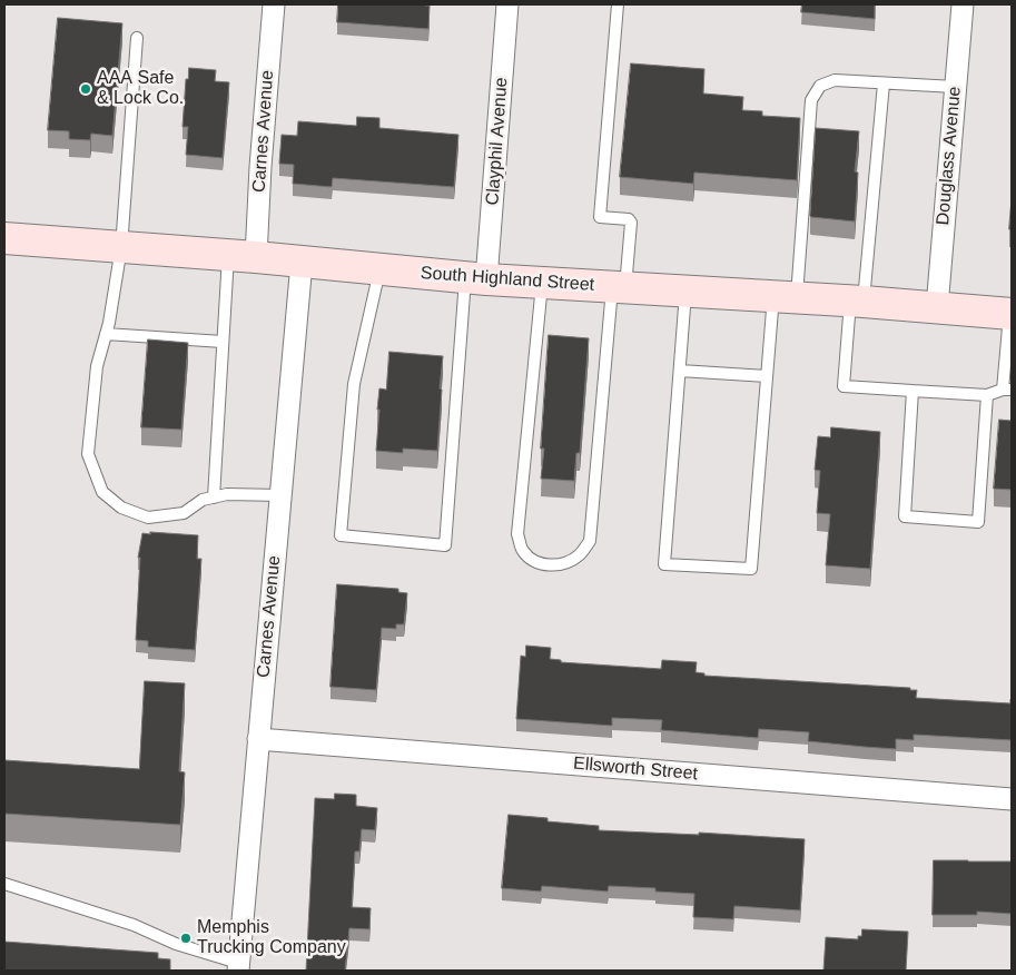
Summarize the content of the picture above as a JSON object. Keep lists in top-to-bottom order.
{
  "streets": {
    "main road": ["South Highland Street"],
    "street": [
      "Carnes Avenue",
      "Clayphil Avenue",
      "Douglass Avenue",
      "Ellsworth Street"
    ]
  },
  "crossings": [
    ["Carnes Avenue", "South Highland Street"],
    ["Carnes Avenue", "Ellsworth Street"],
    ["Clayphil Avenue", "South Highland Street"],
    ["Douglass Avenue", "South Highland Street"]
  ],
  "places": ["AAA Safe & Lock Co.", "Memphis Trucking Company"]
}
